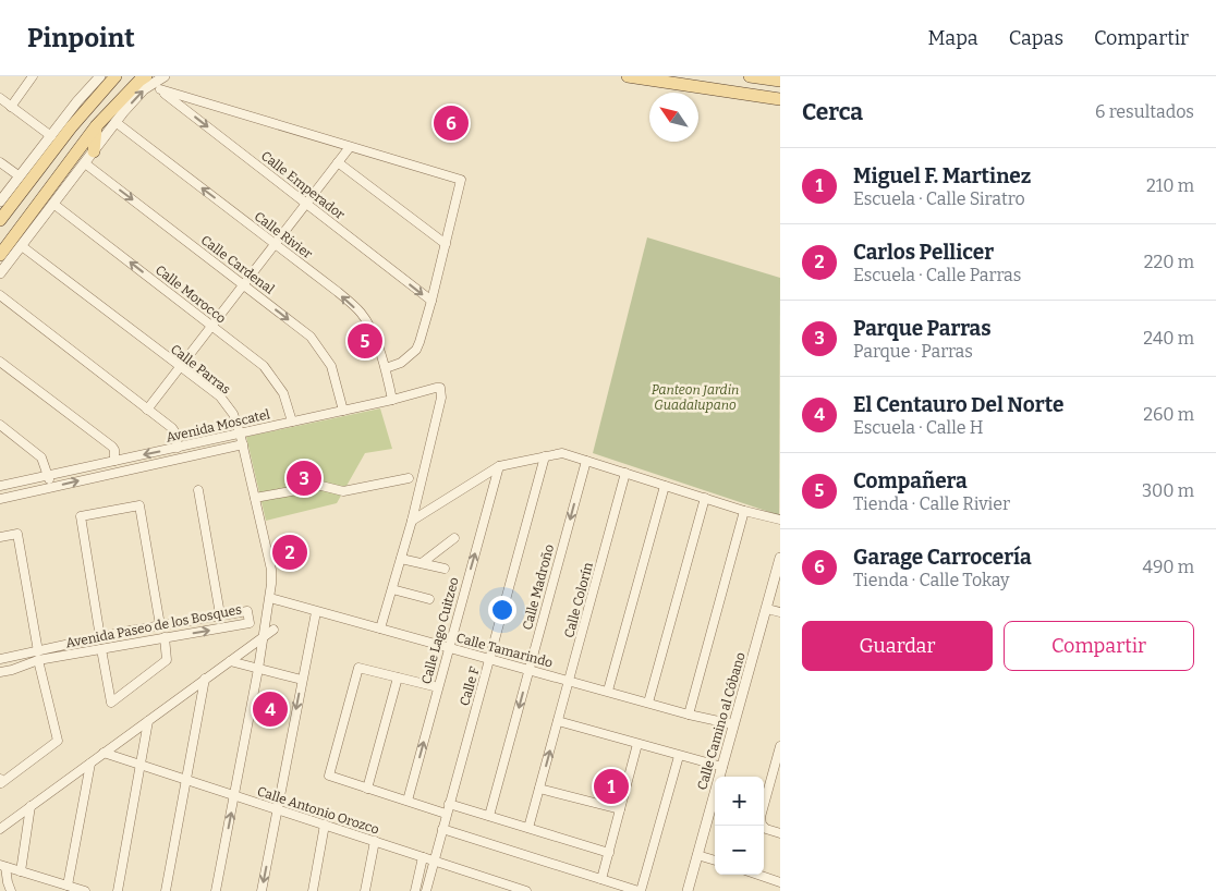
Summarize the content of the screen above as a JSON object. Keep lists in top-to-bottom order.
{
  "streets": {
    "street": [
      "Calle Emperador",
      "Calle Rivier",
      "Calle Cardenal",
      "Calle Morocco",
      "Calle Parras",
      "Avenida Moscatel",
      "Calle Madroño",
      "Calle Colorín",
      "Avenida Paseo de los Bosques",
      "Calle Lago Cuitzeo",
      "Calle Tamarindo",
      "Calle F",
      "Calle Camino al Cóbano",
      "Calle Antonio Orozco"
    ]
  },
  "crossings": [
    ["Calle Rivier", "Avenida Moscatel"],
    ["Calle Cardenal", "Avenida Moscatel"],
    ["Calle Morocco", "Avenida Moscatel"],
    ["Calle Parras", "Avenida Moscatel"],
    ["Calle Parras", "Calle Tamarindo"],
    ["Calle Parras", "Calle Antonio Orozco"],
    ["Calle Madroño", "Calle Tamarindo"],
    ["Calle Colorín", "Calle Tamarindo"],
    ["Calle Lago Cuitzeo", "Calle Tamarindo"],
    ["Calle Tamarindo", "Calle F"],
    ["Calle Tamarindo", "Calle Camino al Cóbano"],
    ["Calle F", "Calle Antonio Orozco"]
  ],
  "one_way": [
    "Calle Rivier",
    "Calle Cardenal",
    "Calle Morocco",
    "Calle Madroño"
  ],
  "parks": ["Panteon Jardin Guadalupano"],
  "north": "top left",
  "page": {
    "header": "Pinpoint",
    "nav": ["Mapa", "Capas", "Compartir"],
    "heading": ["Cerca", "6 resultados"],
    "pins": [
      "6",
      "5",
      "3",
      "2",
      "4",
      "1"
    ],
    "list": [
      {
        "mark": "1",
        "name": "Miguel F. Martinez",
        "note": "Escuela · Calle Siratro",
        "value": "210 m"
      },
      {
        "mark": "2",
        "name": "Carlos Pellicer",
        "note": "Escuela · Calle Parras",
        "value": "220 m"
      },
      {
        "mark": "3",
        "name": "Parque Parras",
        "note": "Parque · Parras",
        "value": "240 m"
      },
      {
        "mark": "4",
        "name": "El Centauro Del Norte",
        "note": "Escuela · Calle H",
        "value": "260 m"
      },
      {
        "mark": "5",
        "name": "Compañera",
        "note": "Tienda · Calle Rivier",
        "value": "300 m"
      },
      {
        "mark": "6",
        "name": "Garage Carrocería",
        "note": "Tienda · Calle Tokay",
        "value": "490 m"
      }
    ],
    "buttons": ["Guardar", "Compartir"],
    "map_buttons": ["+", "−"]
  }
}
